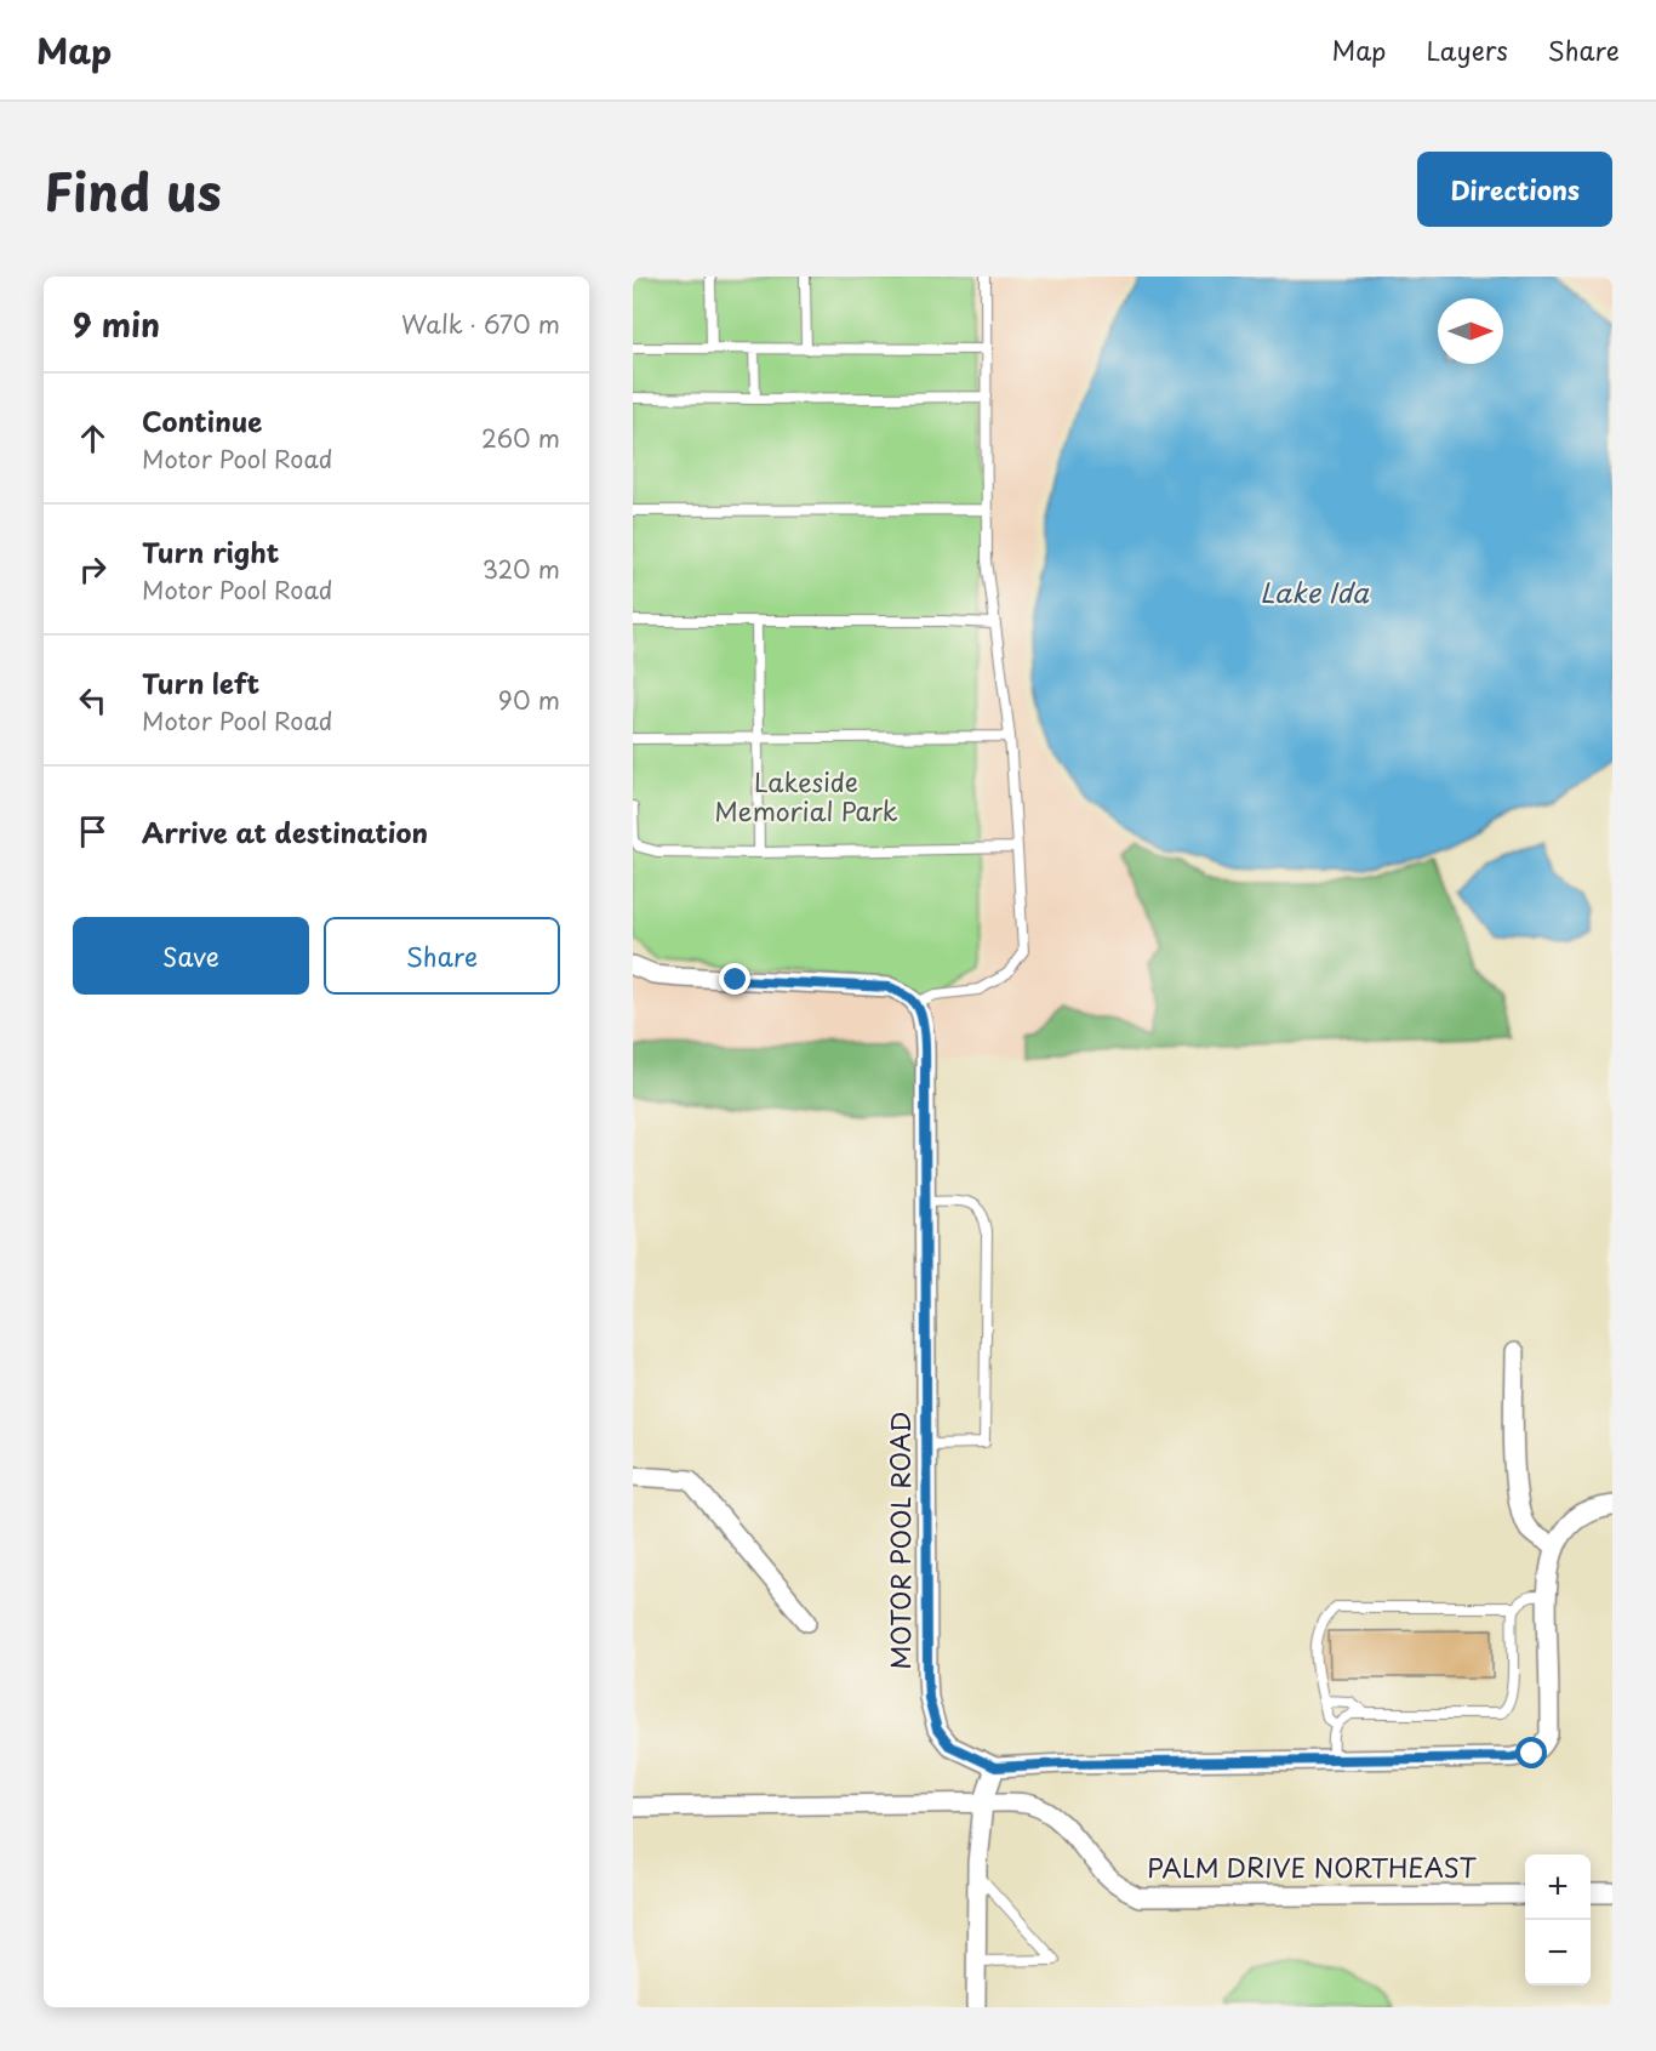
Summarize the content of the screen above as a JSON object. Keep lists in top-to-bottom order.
{
  "streets": {
    "street": ["MOTOR POOL ROAD", "PALM DRIVE NORTHEAST"]
  },
  "water": ["Lake Ida"],
  "parks": ["Lakeside Memorial Park"],
  "north": "right",
  "page": {
    "header": "Map",
    "nav": ["Map", "Layers", "Share"],
    "title": "Find us",
    "buttons": [
      "Directions",
      ["Save", "Share"]
    ],
    "heading": ["9 min", "Walk · 670 m"],
    "list": [
      ["Continue", "Motor Pool Road", "260 m"],
      ["Turn right", "Motor Pool Road", "320 m"],
      ["Turn left", "Motor Pool Road", "90 m"],
      "Arrive at destination"
    ],
    "map_buttons": ["+", "−"]
  }
}
